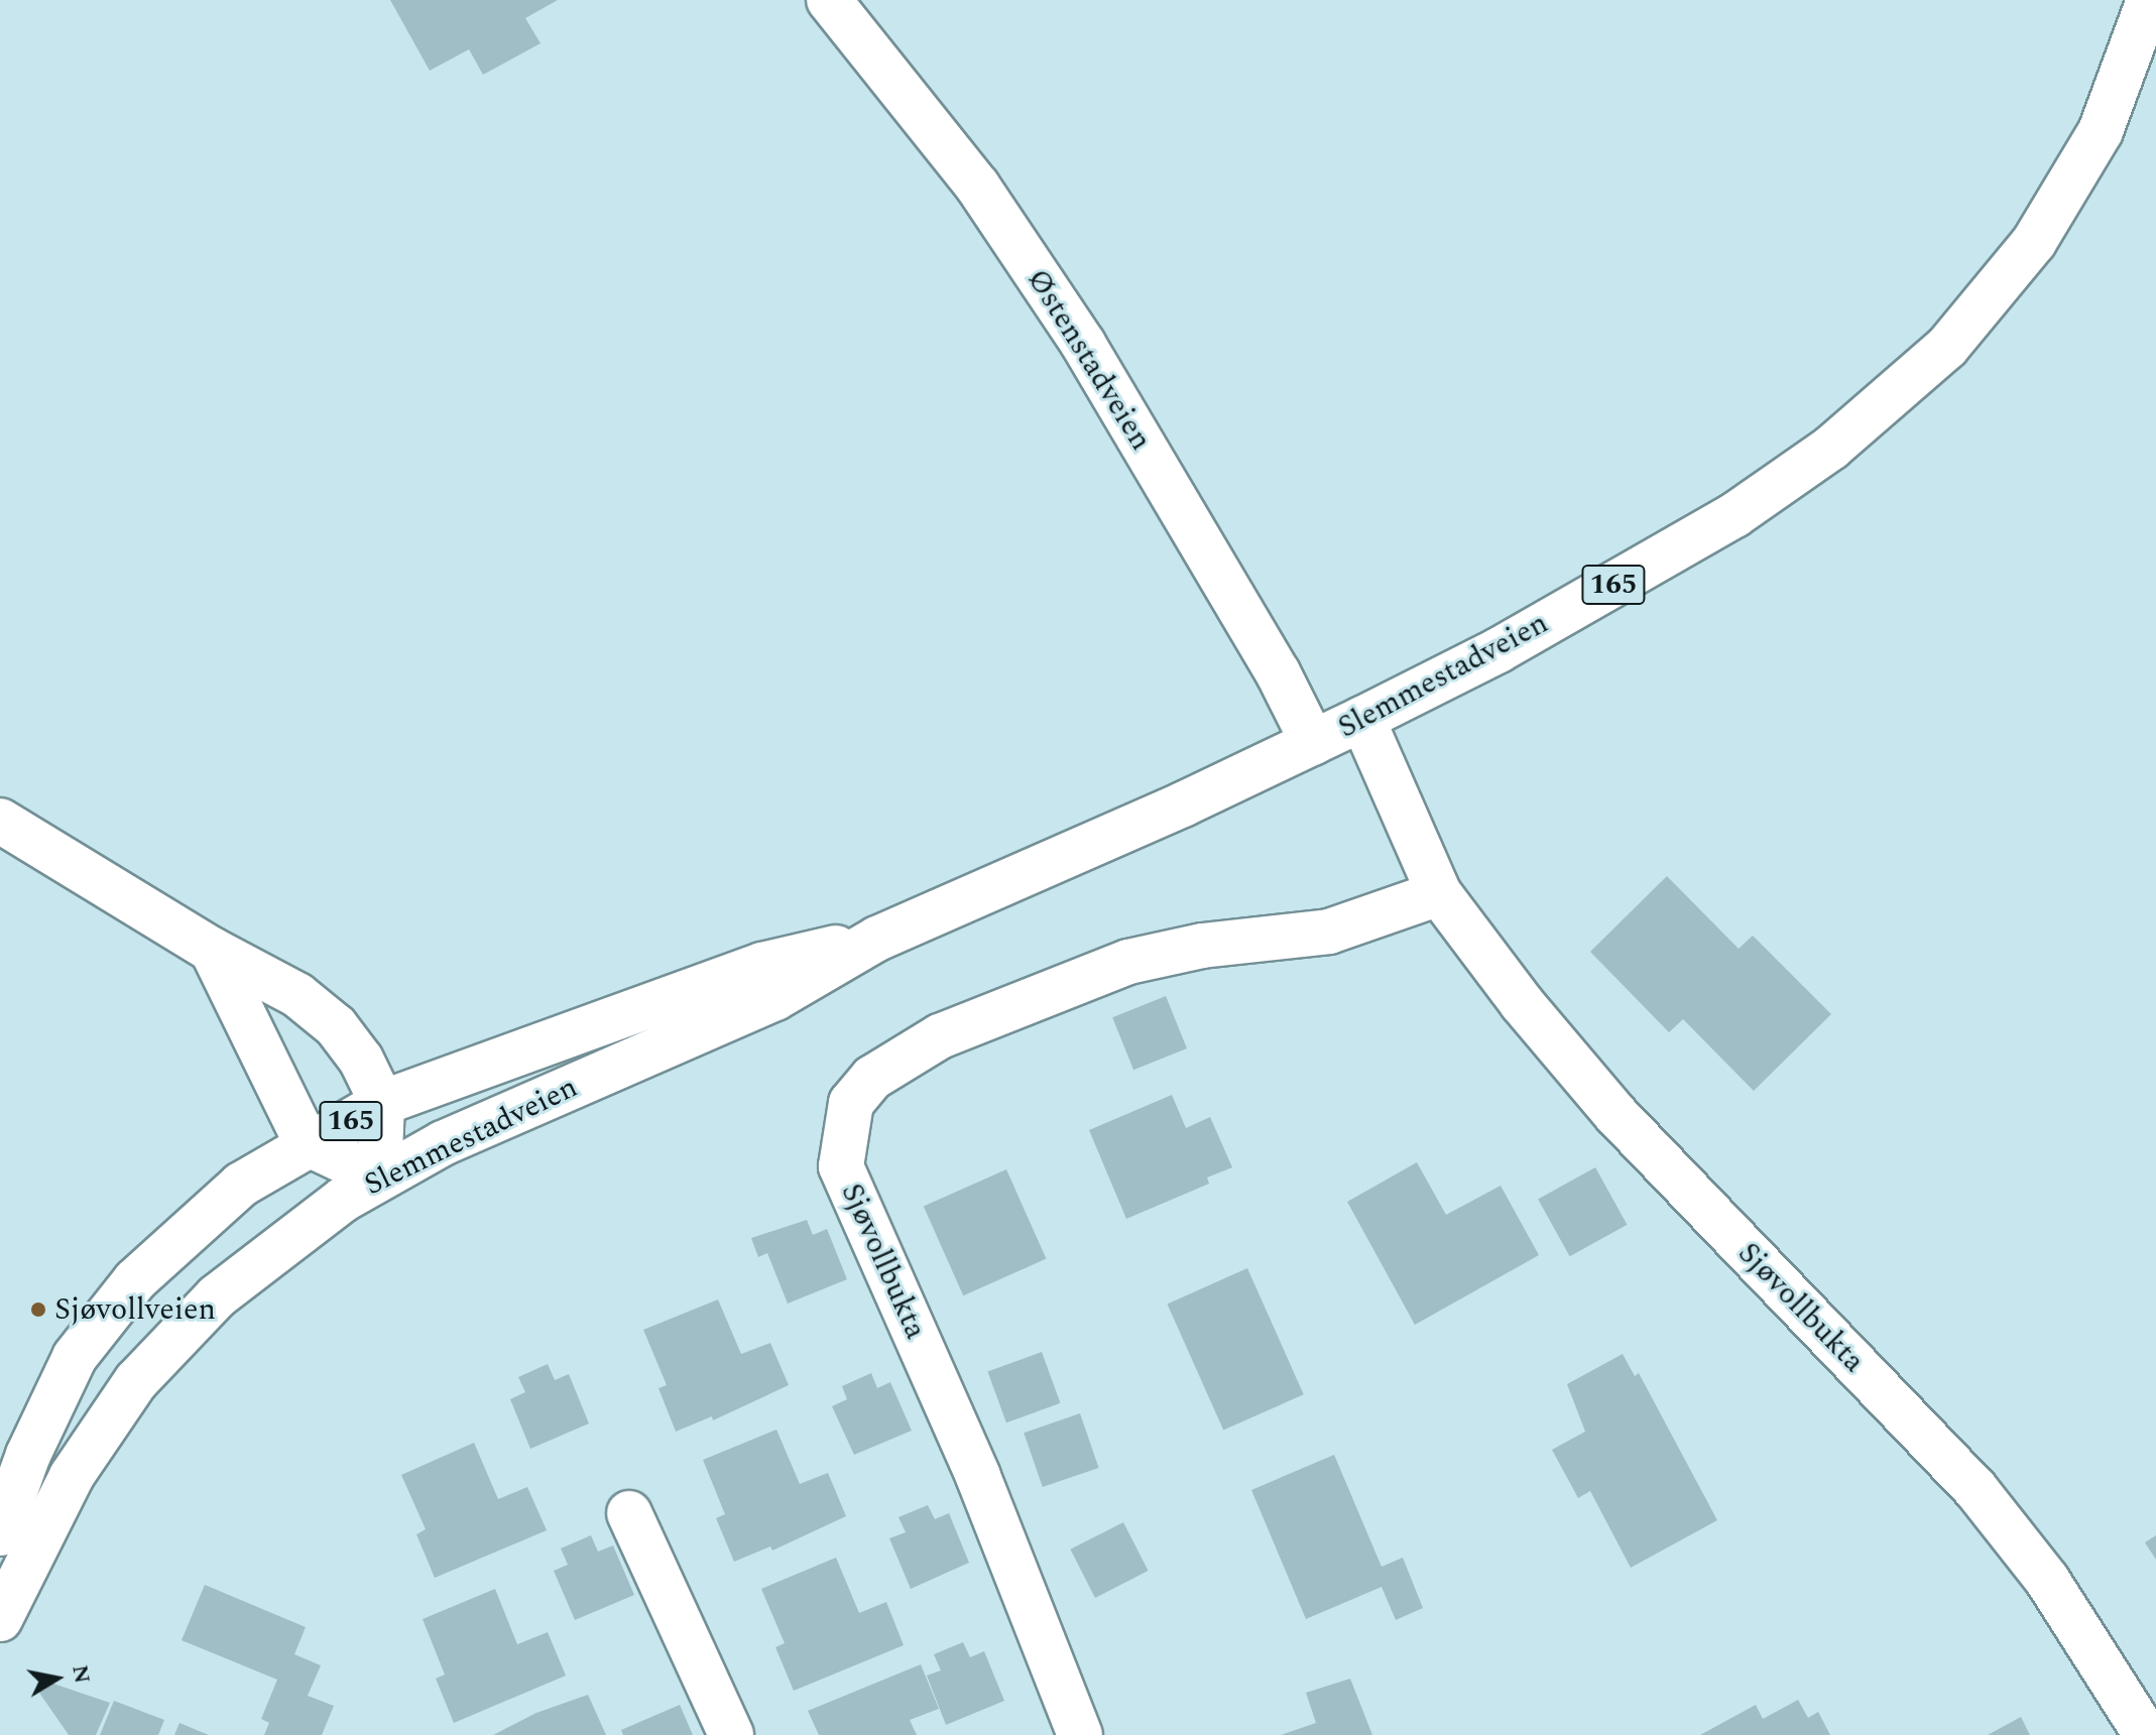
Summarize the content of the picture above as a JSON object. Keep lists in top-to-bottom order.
{
  "streets": {
    "street": [
      "Østenstadveien",
      "165",
      "Slemmestadveien",
      "Sjøvollbukta"
    ]
  },
  "crossings": [
    ["Østenstadveien", "Slemmestadveien"],
    ["Slemmestadveien", "Sjøvollbukta"]
  ],
  "places": ["Sjøvollveien"],
  "north": "right"
}
